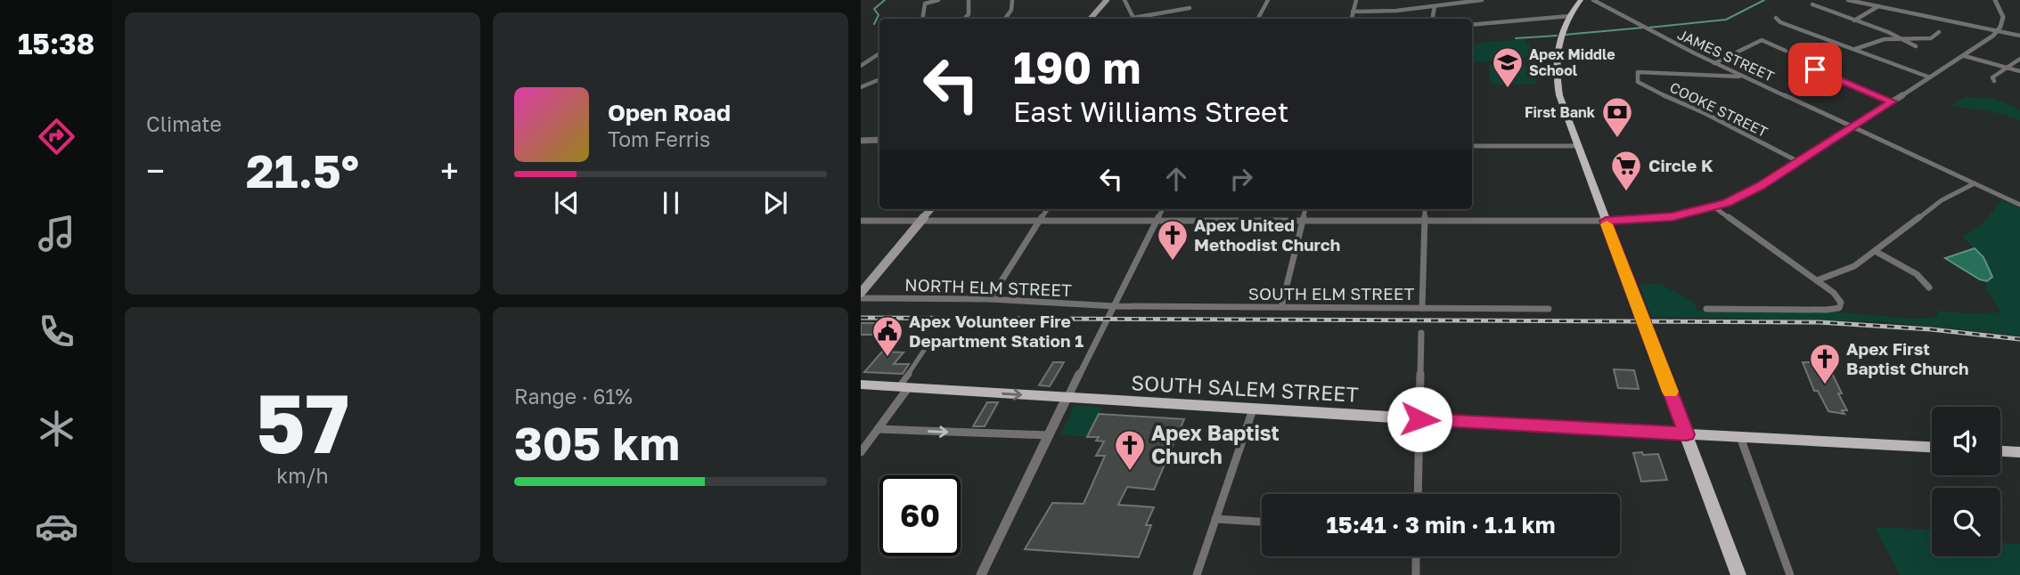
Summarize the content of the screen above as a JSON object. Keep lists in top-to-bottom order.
{
  "streets": {
    "main road": ["SOUTH SALEM STREET"],
    "street": [
      "JAMES STREET",
      "COOKE STREET",
      "NORTH ELM STREET",
      "SOUTH ELM STREET"
    ]
  },
  "crossings": [
    ["JAMES STREET", "COOKE STREET"],
    ["NORTH ELM STREET", "SOUTH ELM STREET"]
  ],
  "places": {
    "school or university": ["Apex Middle School"],
    "bank": ["First Bank"],
    "supermarket": ["Circle K"],
    "church": ["Apex United Methodist Church", "Apex First Baptist Church", "Apex Baptist Church"],
    "public building": ["Apex Volunteer Fire Department Station 1"]
  },
  "page": {
    "tabs": "15:38",
    "tile": [
      "Climate",
      ["57", "km/h"],
      ["Range · 61%", "305 km"]
    ],
    "turn": ["190 m", "East Williams Street"],
    "song": ["Open Road", "Tom Ferris"],
    "heat": ["−", "21.5°", "+"],
    "limit": "60",
    "trip": "15:41 · 3 min · 1.1 km"
  }
}
